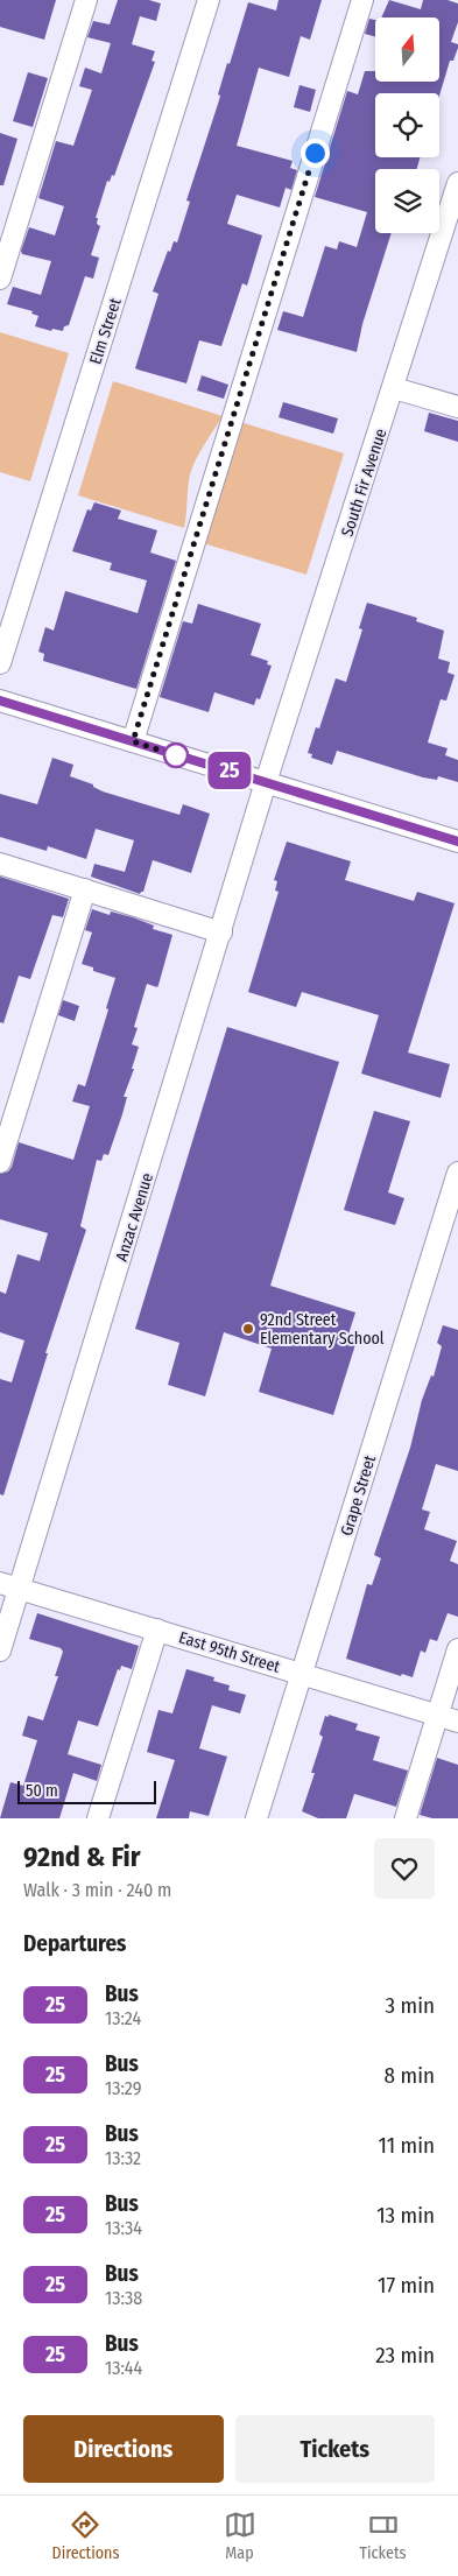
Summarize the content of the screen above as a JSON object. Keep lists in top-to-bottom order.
{
  "streets": {
    "street": [
      "Elm Street",
      "South Fir Avenue",
      "Anzac Avenue",
      "Grape Street",
      "East 95th Street"
    ]
  },
  "crossings": [
    ["South Fir Avenue", "Anzac Avenue"],
    ["Anzac Avenue", "East 95th Street"],
    ["Grape Street", "East 95th Street"]
  ],
  "places": ["92nd Street Elementary School"],
  "lines": ["bus line 25"],
  "scale_bar": "50 m",
  "north": "top",
  "page": {
    "on_map": "25",
    "scale": "50 m",
    "heading": [
      ["92nd & Fir", "Walk · 3 min · 240 m"],
      "Departures"
    ],
    "list": [
      {
        "mark": "25",
        "name": "Bus",
        "note": "13:24",
        "value": "3 min"
      },
      {
        "mark": "25",
        "name": "Bus",
        "note": "13:29",
        "value": "8 min"
      },
      {
        "mark": "25",
        "name": "Bus",
        "note": "13:32",
        "value": "11 min"
      },
      {
        "mark": "25",
        "name": "Bus",
        "note": "13:34",
        "value": "13 min"
      },
      {
        "mark": "25",
        "name": "Bus",
        "note": "13:38",
        "value": "17 min"
      },
      {
        "mark": "25",
        "name": "Bus",
        "note": "13:44",
        "value": "23 min"
      }
    ],
    "buttons": ["Directions", "Tickets"],
    "tabs": ["Directions", "Map", "Tickets"]
  }
}
